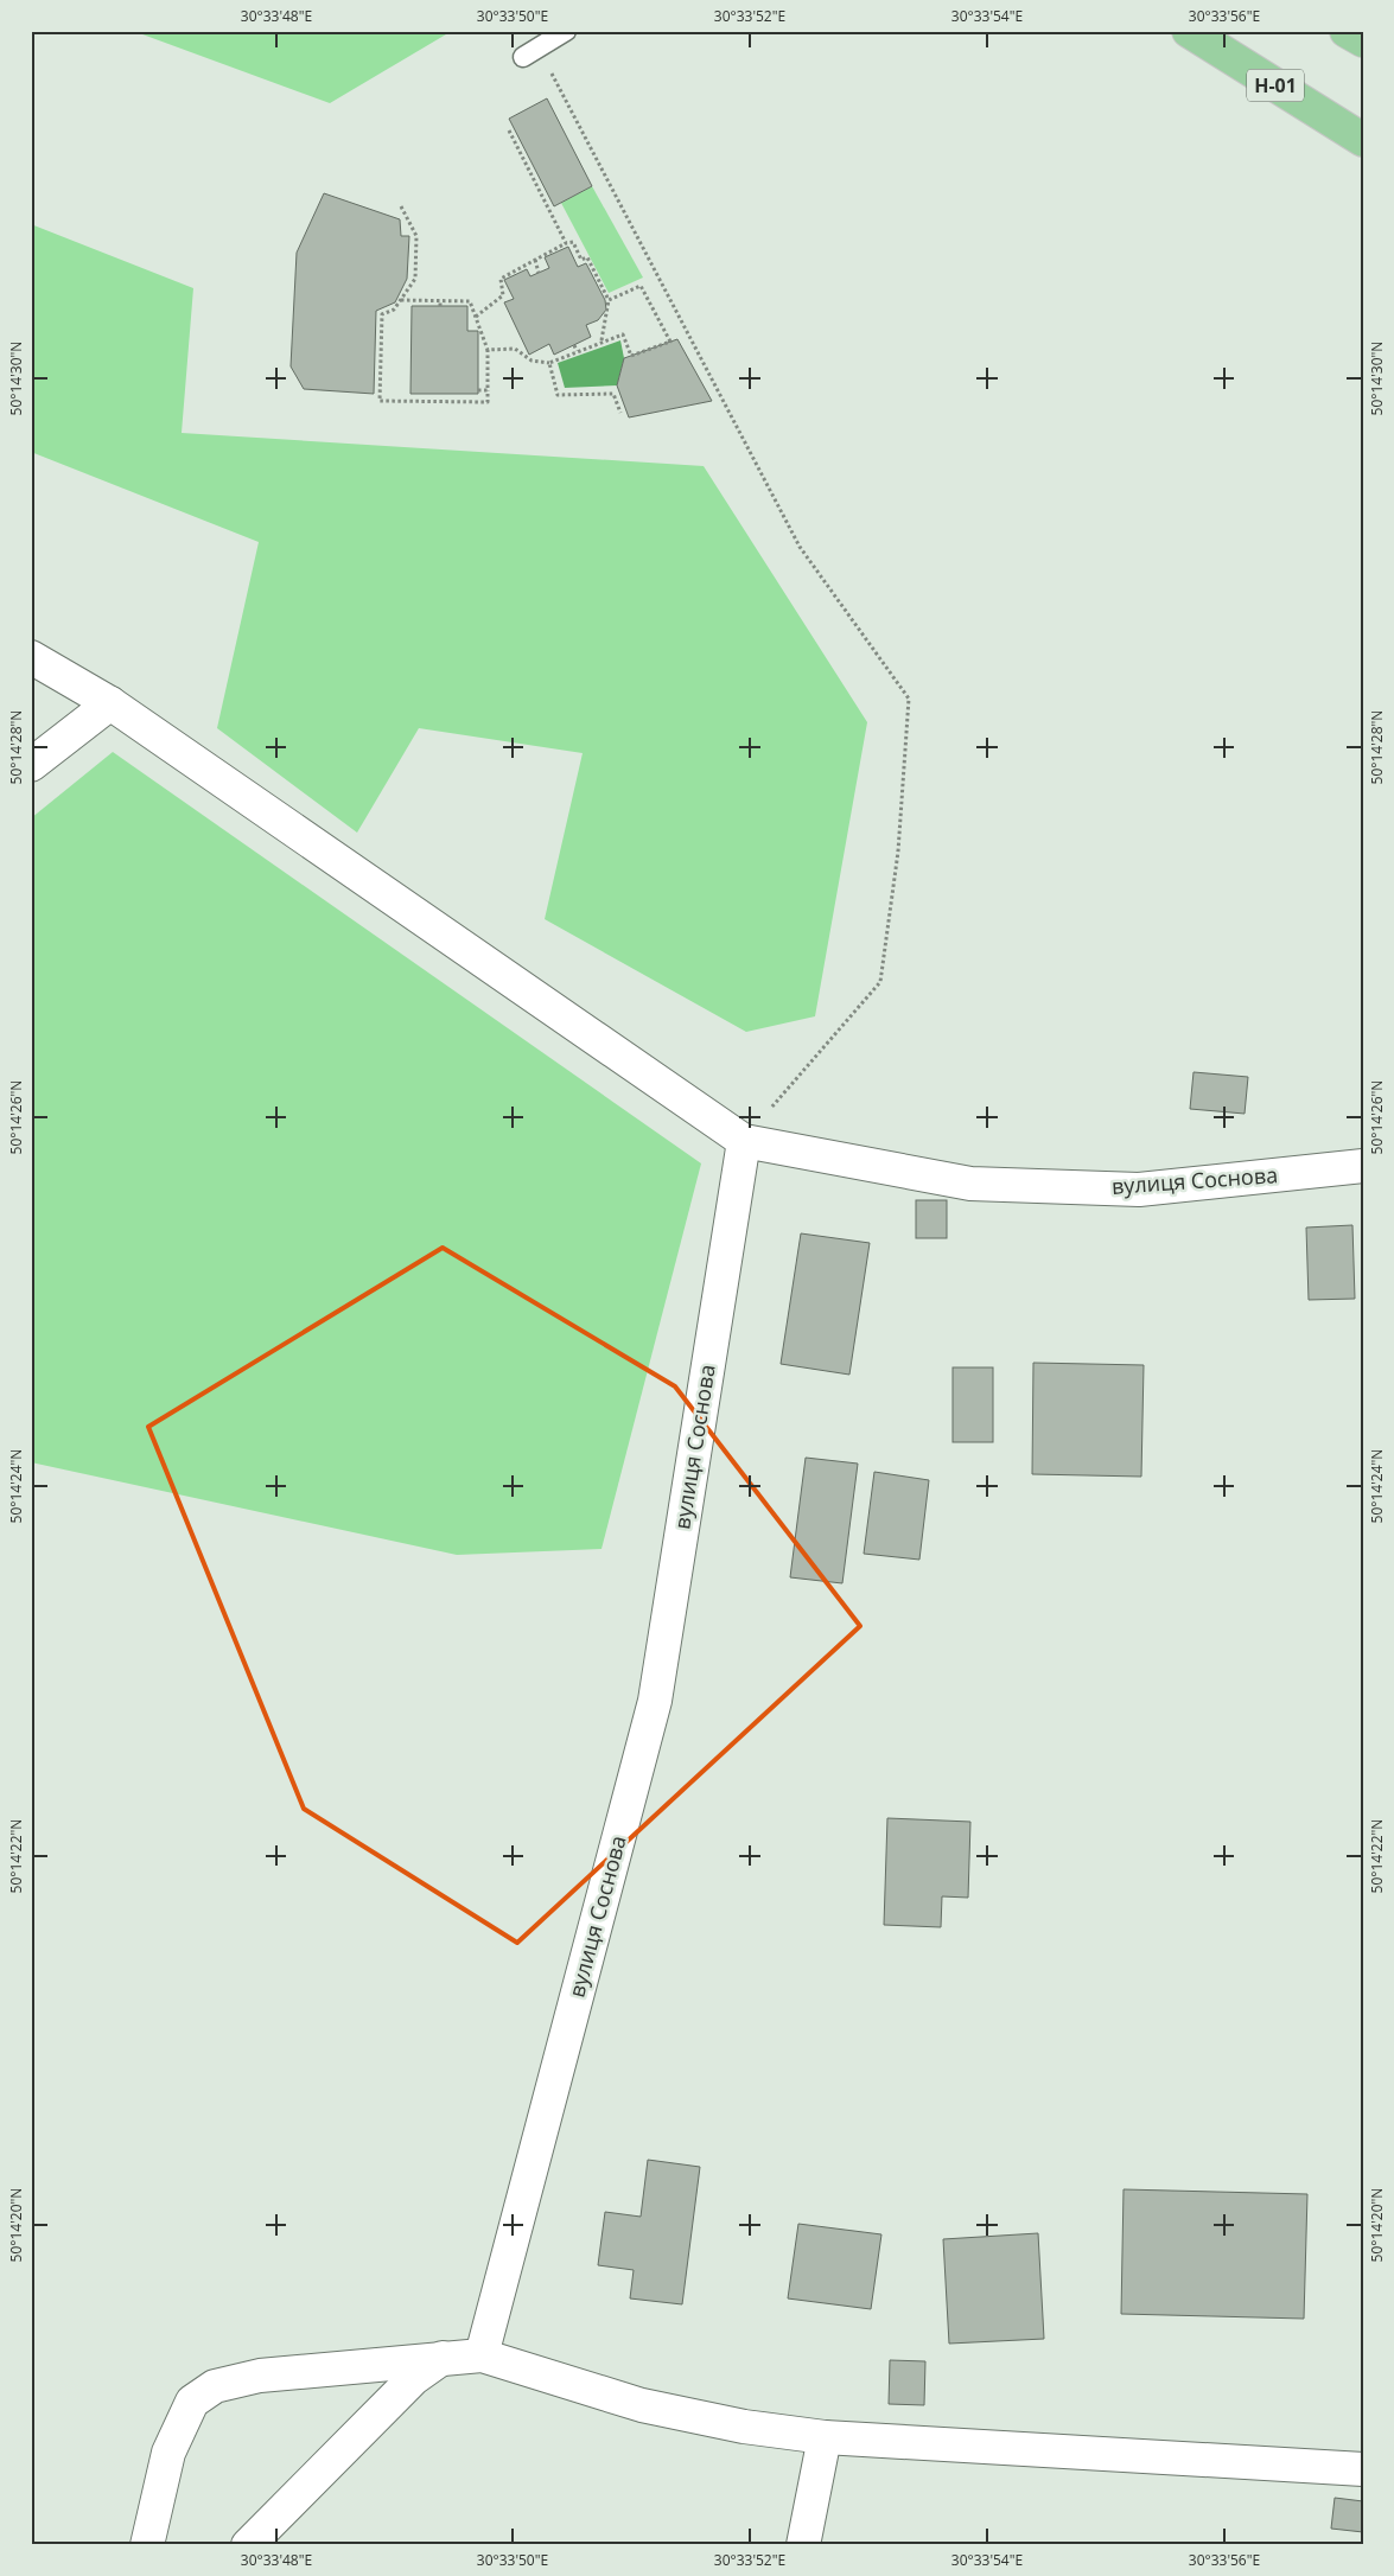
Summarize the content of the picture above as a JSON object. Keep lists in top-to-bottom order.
{
  "streets": {
    "main road": ["Н-01"],
    "street": ["вулиця Соснова"]
  },
  "coordinates": [
    "30°33'48\"E",
    "30°33'50\"E",
    "30°33'52\"E",
    "30°33'54\"E",
    "30°33'56\"E",
    "50°14'30\"N",
    "50°14'28\"N",
    "50°14'26\"N",
    "50°14'24\"N",
    "50°14'22\"N",
    "50°14'20\"N"
  ]
}
